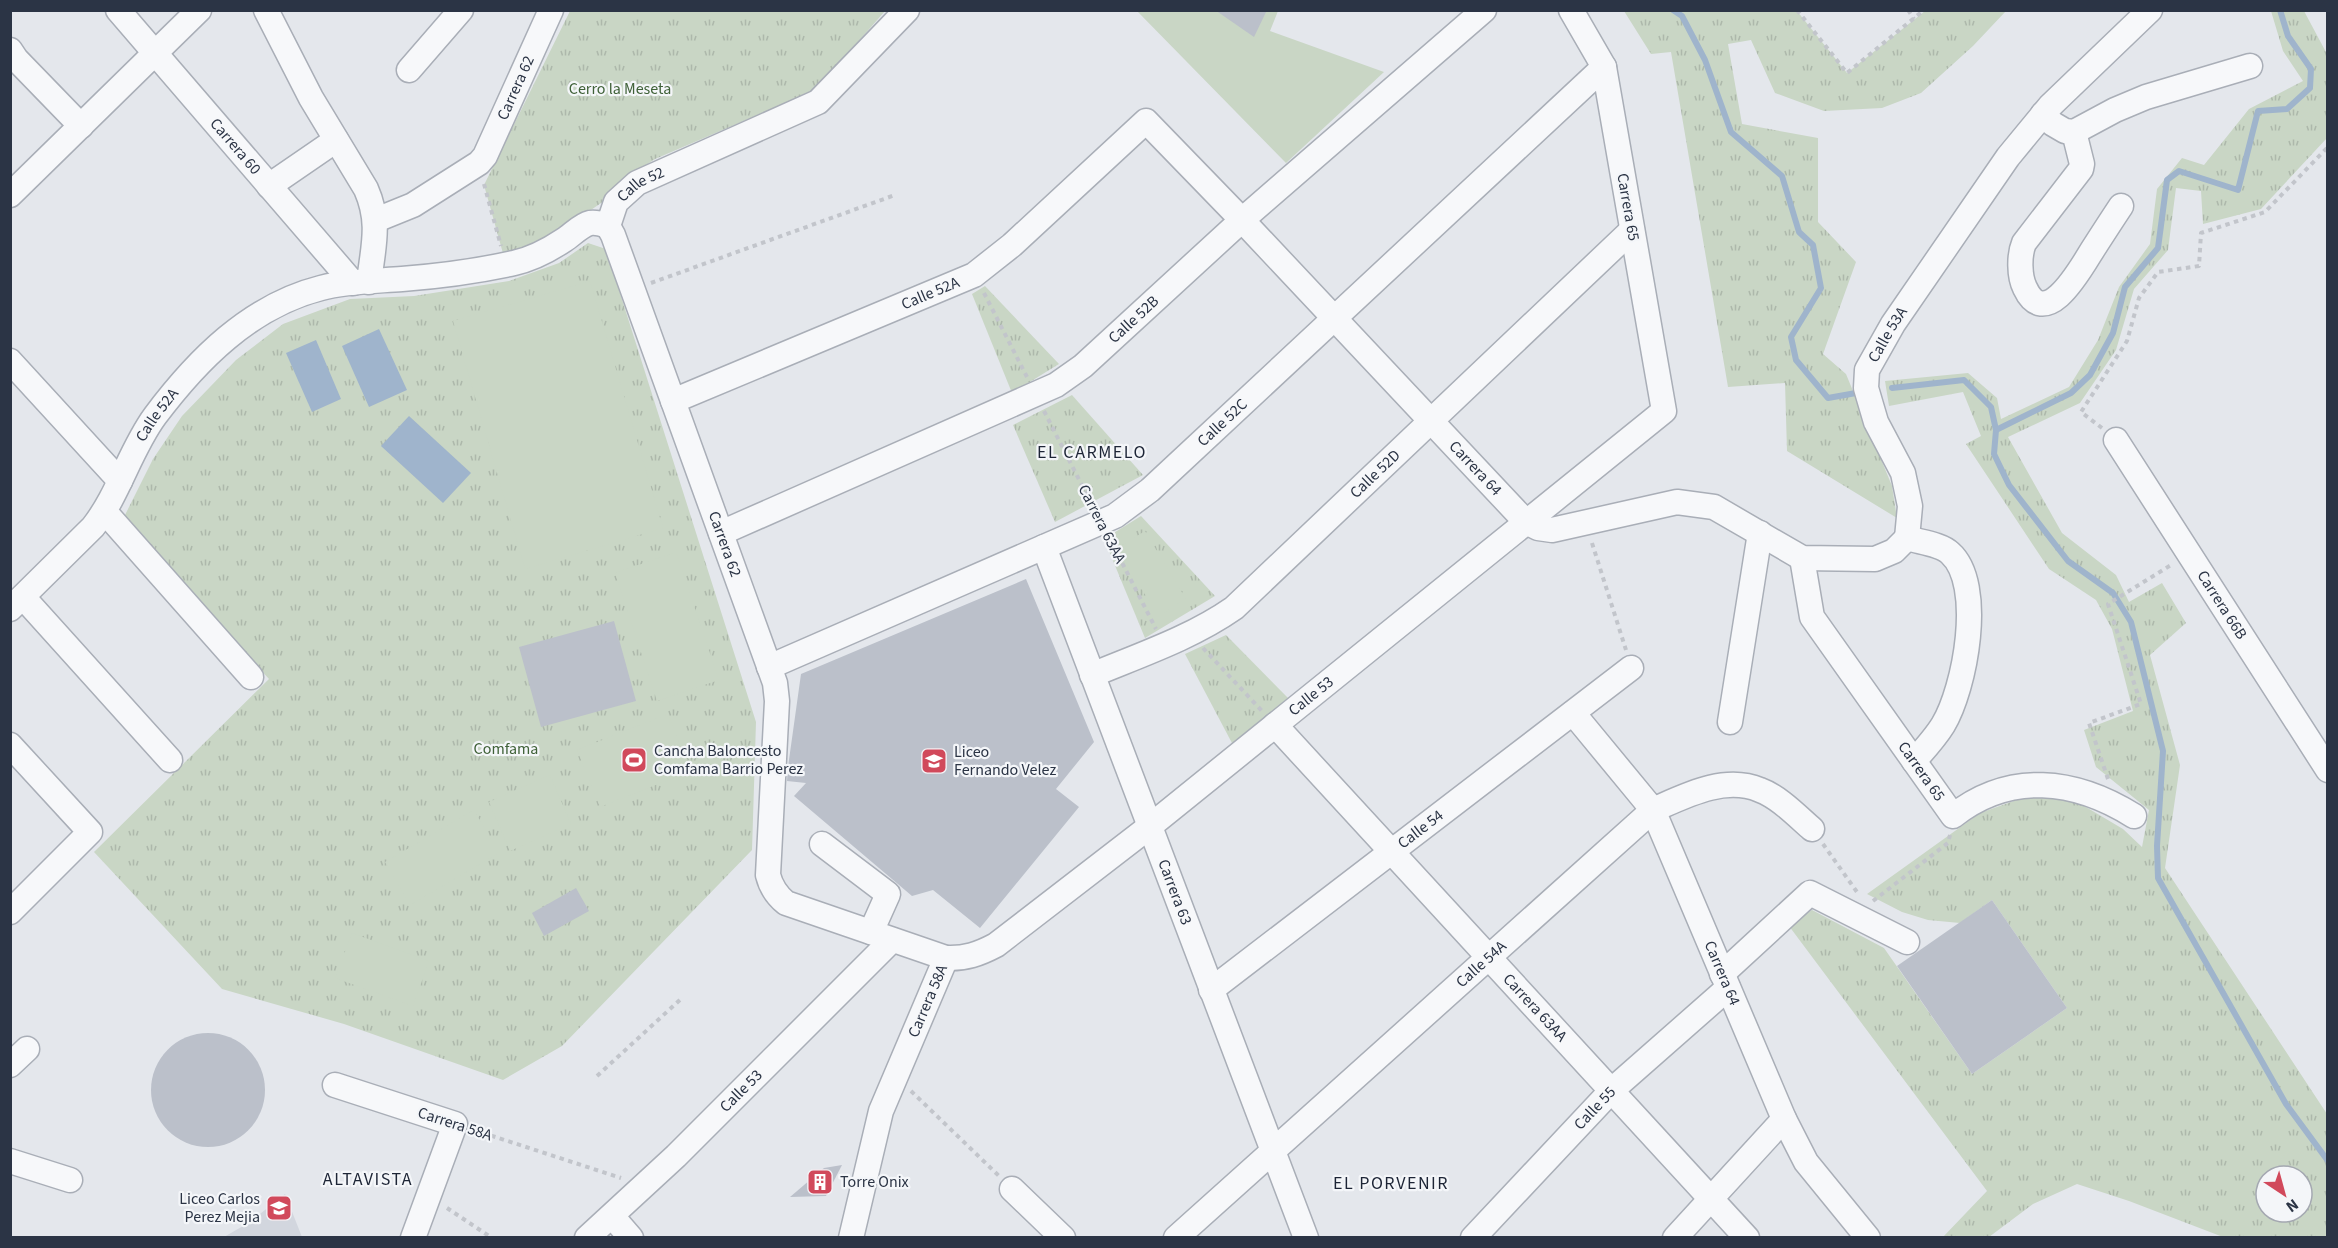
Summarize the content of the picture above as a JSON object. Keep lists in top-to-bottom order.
{
  "streets": {
    "street": [
      "Carrera 62",
      "Carrera 60",
      "Calle 52",
      "Carrera 65",
      "Calle 52A",
      "Calle 52B",
      "Calle 53A",
      "Calle 52C",
      "Carrera 64",
      "Calle 52D",
      "Carrera 63AA",
      "Carrera 66B",
      "Calle 53",
      "Calle 54",
      "Carrera 63",
      "Calle 54A",
      "Carrera 58A",
      "Calle 55"
    ]
  },
  "crossings": [
    ["Carrera 62", "Calle 52"],
    ["Carrera 62", "Calle 52A"],
    ["Carrera 62", "Calle 52B"],
    ["Carrera 62", "Calle 52C"],
    ["Carrera 62", "Carrera 58A"],
    ["Carrera 60", "Calle 52"],
    ["Carrera 60", "Calle 52A"],
    ["Calle 52", "Calle 52A"],
    ["Carrera 65", "Calle 52C"],
    ["Carrera 65", "Calle 52D"],
    ["Carrera 65", "Calle 53"],
    ["Calle 52A", "Carrera 64"],
    ["Calle 52A", "Carrera 63AA"],
    ["Calle 52B", "Carrera 64"],
    ["Calle 52B", "Carrera 63AA"],
    ["Calle 52C", "Carrera 64"],
    ["Calle 52C", "Carrera 63AA"],
    ["Calle 52C", "Carrera 63"],
    ["Carrera 64", "Calle 52D"],
    ["Carrera 64", "Calle 53"],
    ["Carrera 64", "Calle 54"],
    ["Carrera 64", "Calle 54A"],
    ["Carrera 64", "Calle 55"],
    ["Calle 52D", "Carrera 63AA"],
    ["Calle 52D", "Carrera 63"],
    ["Carrera 63AA", "Calle 53"],
    ["Carrera 63AA", "Calle 54"],
    ["Carrera 63AA", "Calle 54A"],
    ["Carrera 63AA", "Calle 55"],
    ["Calle 53", "Carrera 63"],
    ["Calle 53", "Carrera 58A"],
    ["Calle 54", "Carrera 63"],
    ["Carrera 63", "Calle 54A"]
  ],
  "districts": ["EL CARMELO", "ALTAVISTA", "EL PORVENIR"],
  "parks": ["Cerro la Meseta", "Comfama"],
  "places": {
    "sports": ["Cancha Baloncesto Comfama Barrio Perez"],
    "school or university": ["Liceo Fernando Velez", "Liceo Carlos Perez Mejia"],
    "building": ["Torre Onix"]
  },
  "north": "bottom right"
}
